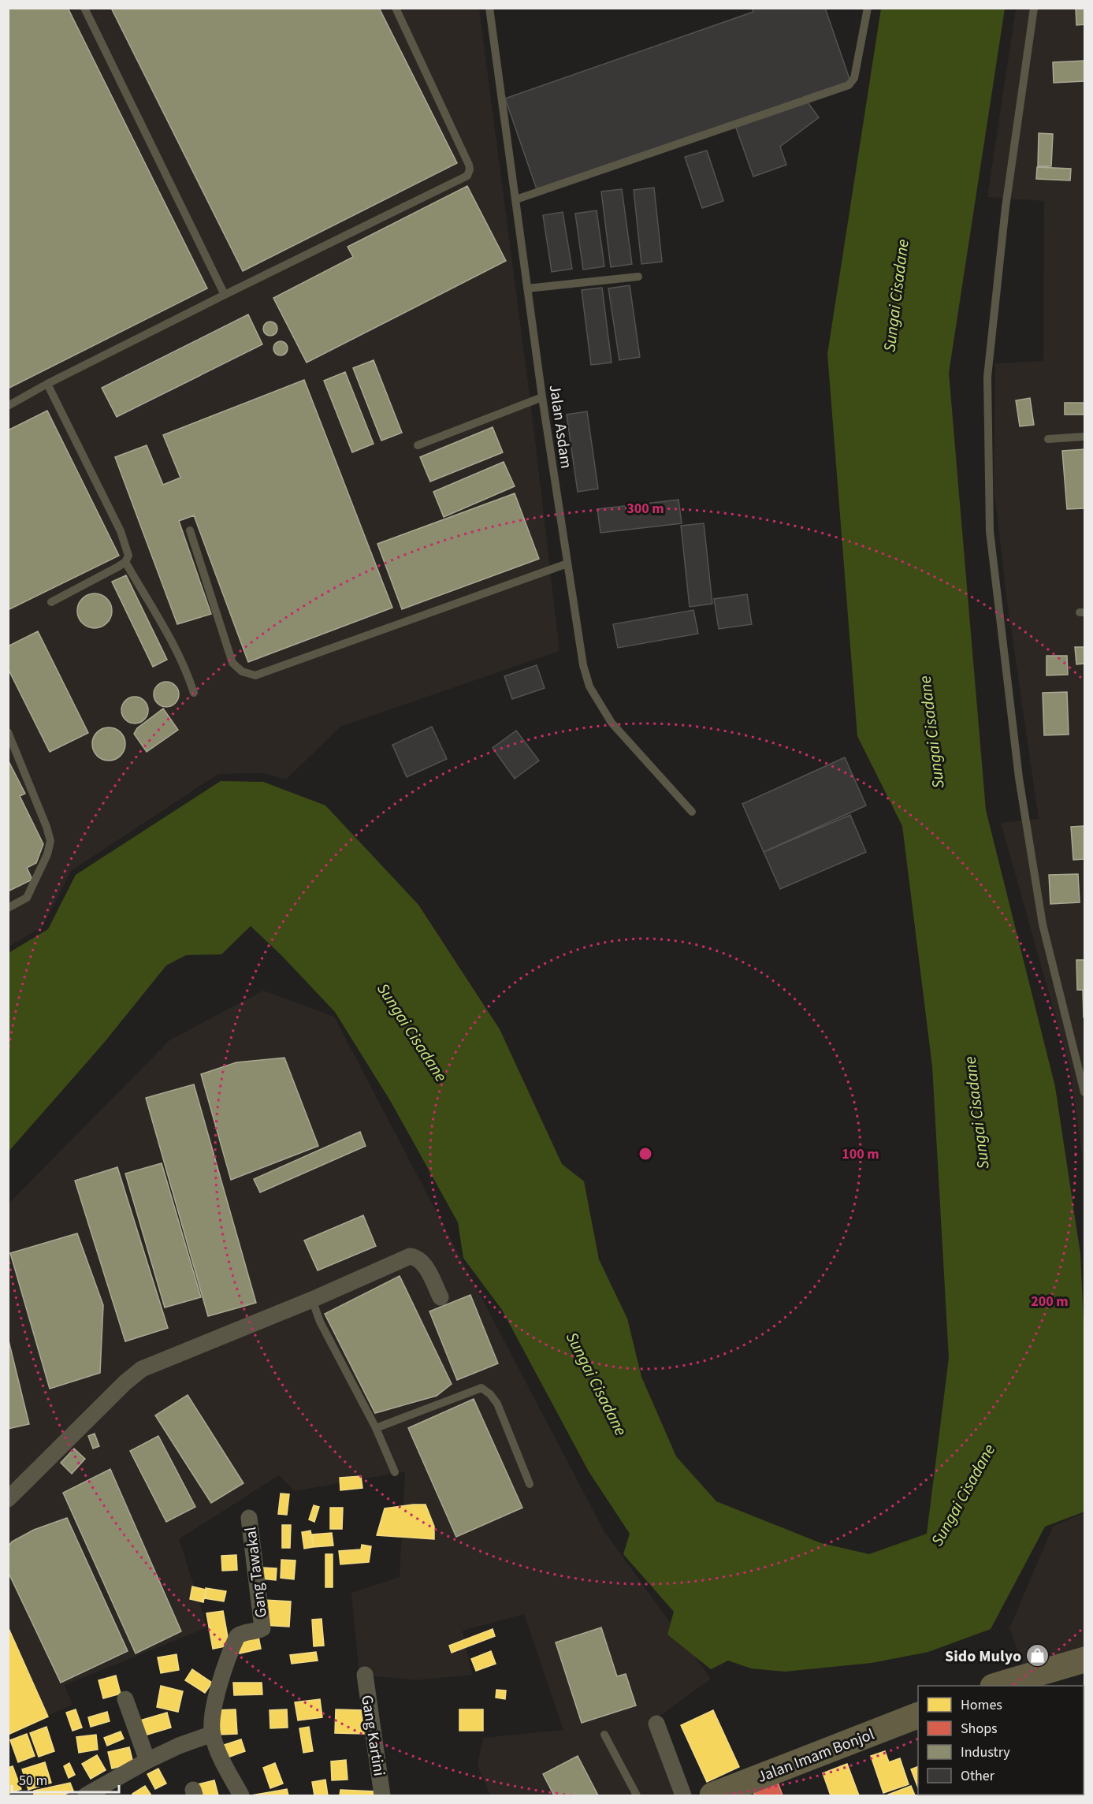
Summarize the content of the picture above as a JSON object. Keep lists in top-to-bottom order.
{
  "streets": {
    "main road": ["Jalan Imam Bonjol"],
    "street": ["Gang Tawakal", "Gang Kartini"],
    "lane": ["Jalan Asdam"]
  },
  "water": ["Sungai Cisadane"],
  "places": {
    "shop": ["Sido Mulyo"]
  },
  "legend": [
    "Homes",
    "Shops",
    "Industry",
    "Other"
  ],
  "scale_bar": "50 m",
  "rings": ["300 m", "100 m", "200 m"]
}
